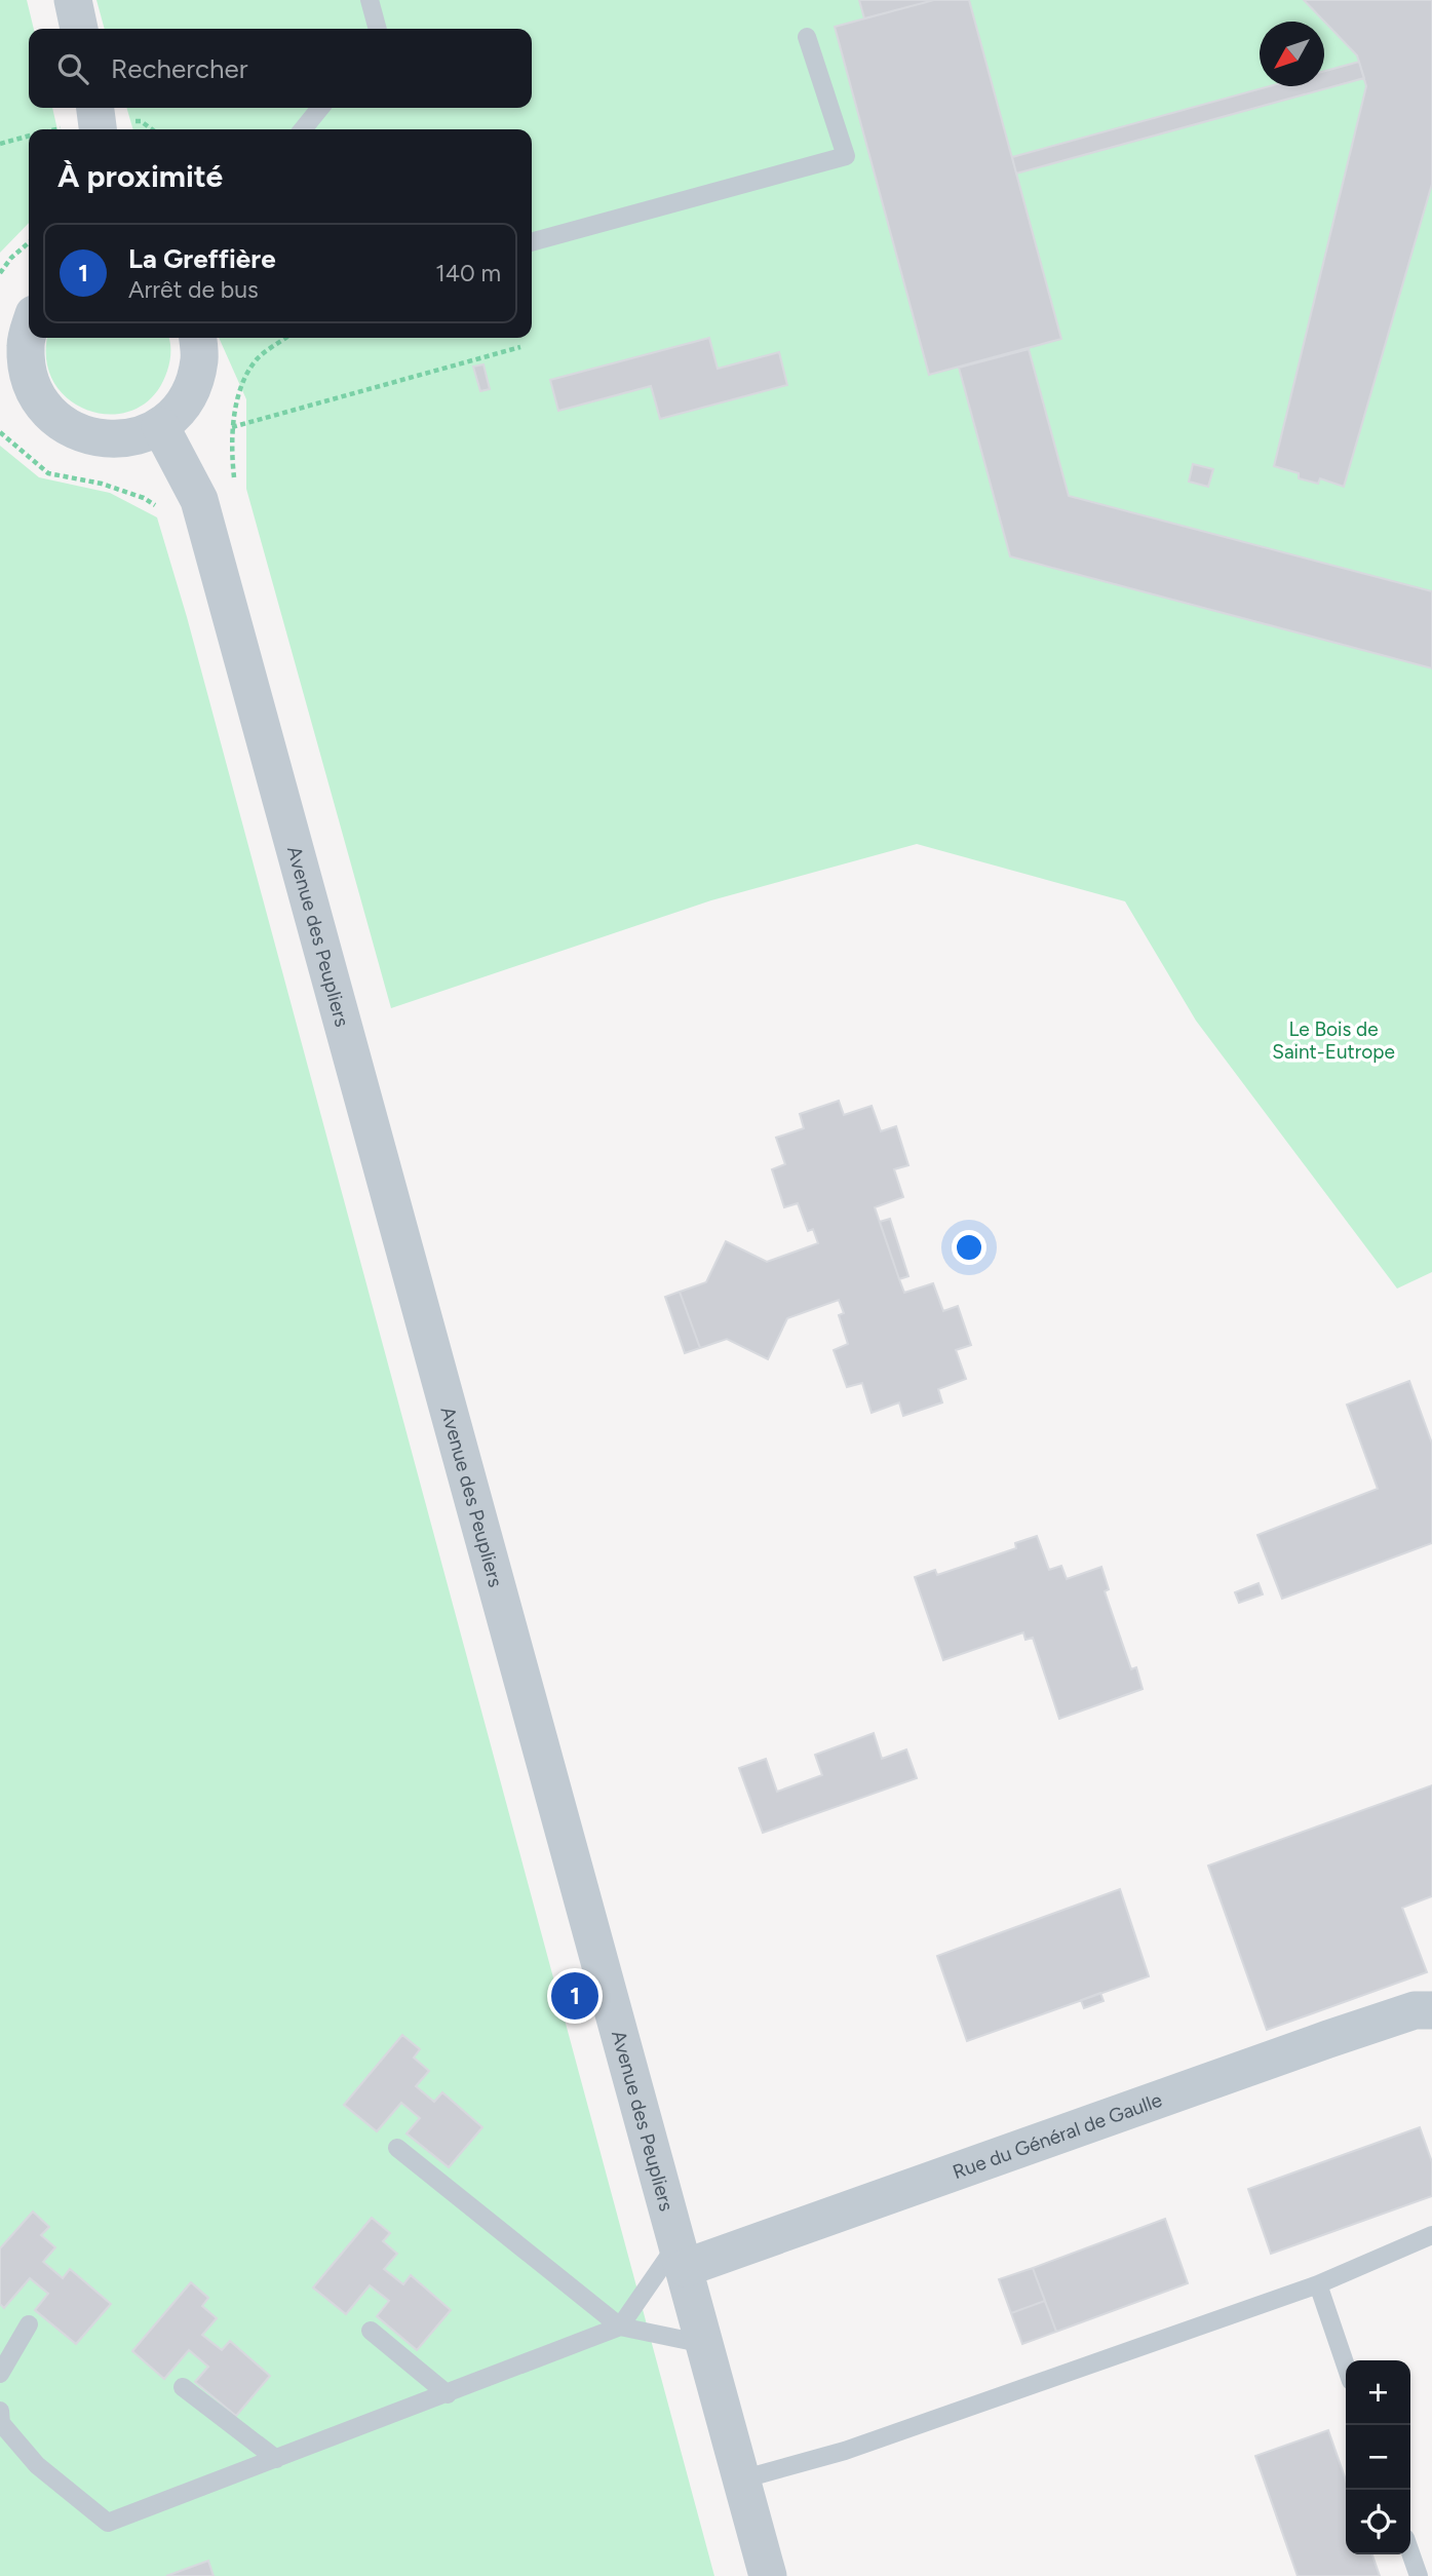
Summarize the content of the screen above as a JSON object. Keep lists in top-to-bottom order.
{
  "streets": {
    "street": ["Avenue des Peupliers", "Rue du Général de Gaulle"]
  },
  "crossings": [
    ["Avenue des Peupliers", "Rue du Général de Gaulle"]
  ],
  "parks": ["Le Bois de Saint-Eutrope"],
  "north": "bottom left",
  "page": {
    "search": "Rechercher",
    "heading": "À proximité",
    "list": [
      {
        "mark": "1",
        "name": "La Greffière",
        "note": "Arrêt de bus",
        "value": "140 m"
      }
    ],
    "pins": "1",
    "map_buttons": ["+", "−"]
  }
}
